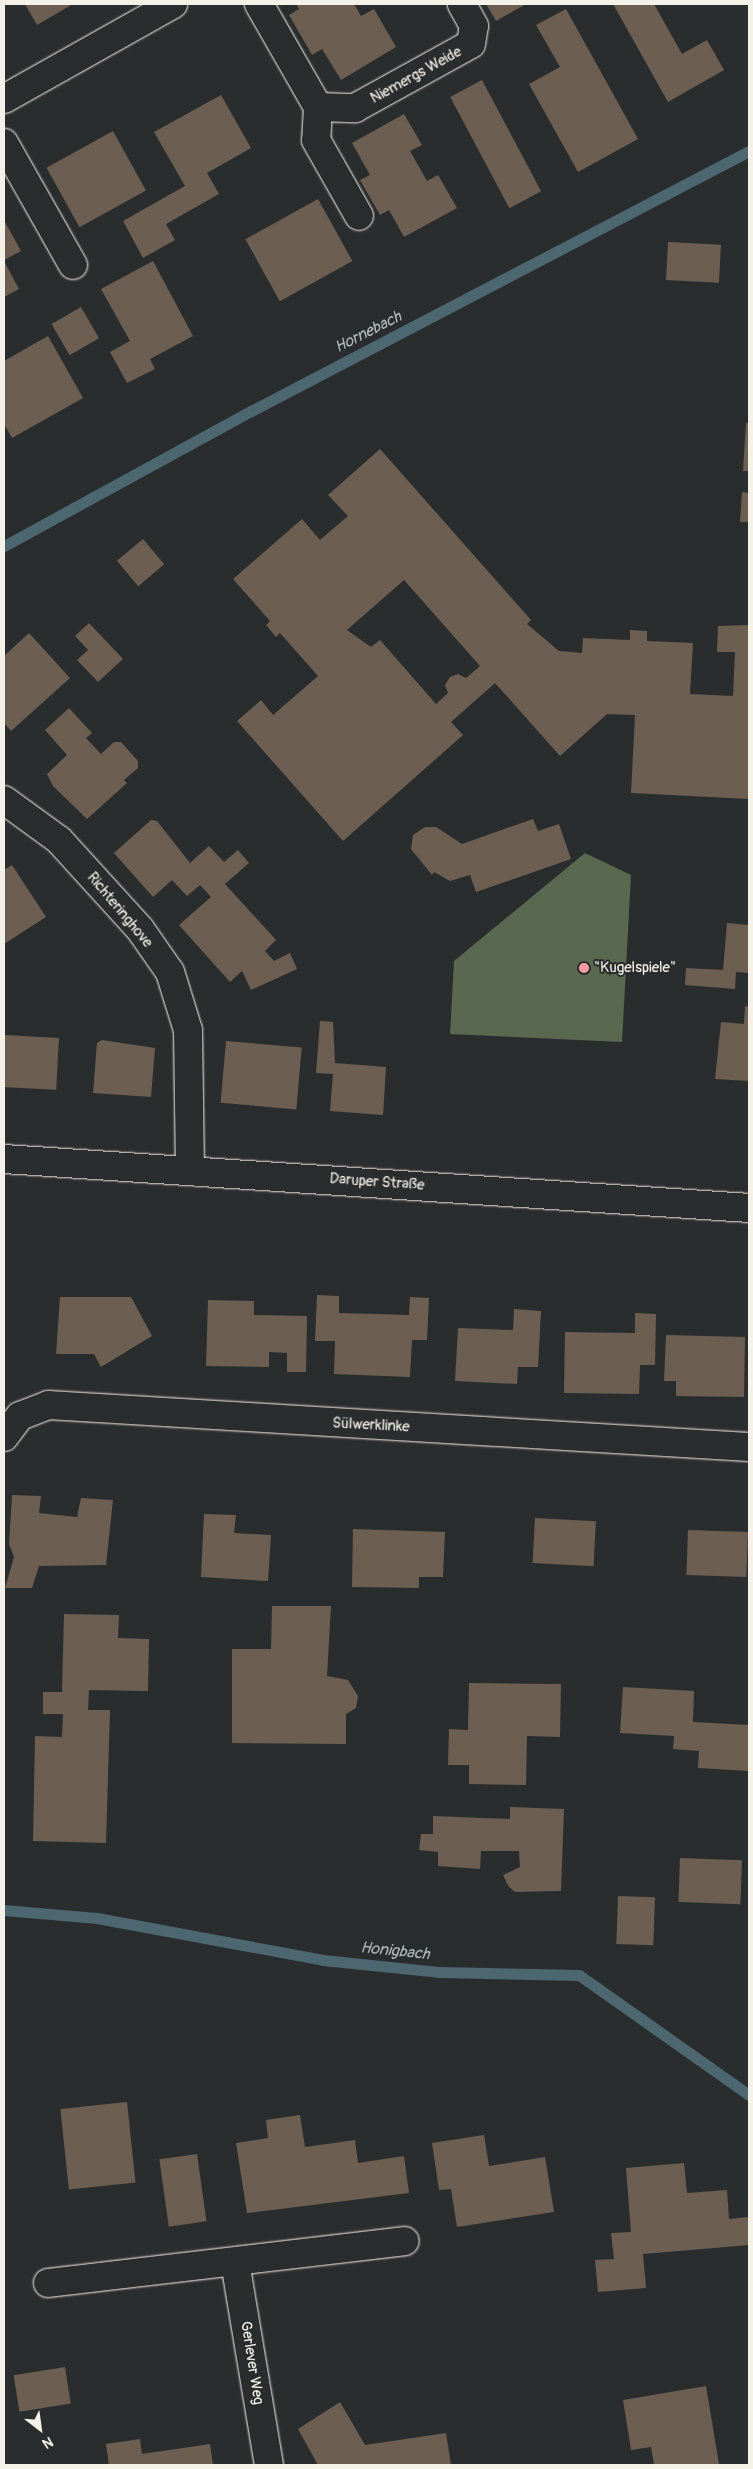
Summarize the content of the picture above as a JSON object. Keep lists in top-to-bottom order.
{
  "streets": {
    "street": [
      "Niemergs Weide",
      "Richteringhove",
      "Daruper Straße",
      "Sülwerklinke",
      "Gerlever Weg"
    ]
  },
  "crossings": [
    ["Richteringhove", "Daruper Straße"]
  ],
  "water": ["Hornebach", "Honigbach"],
  "places": ["\"Kugelspiele\""],
  "north": "bottom right"
}
